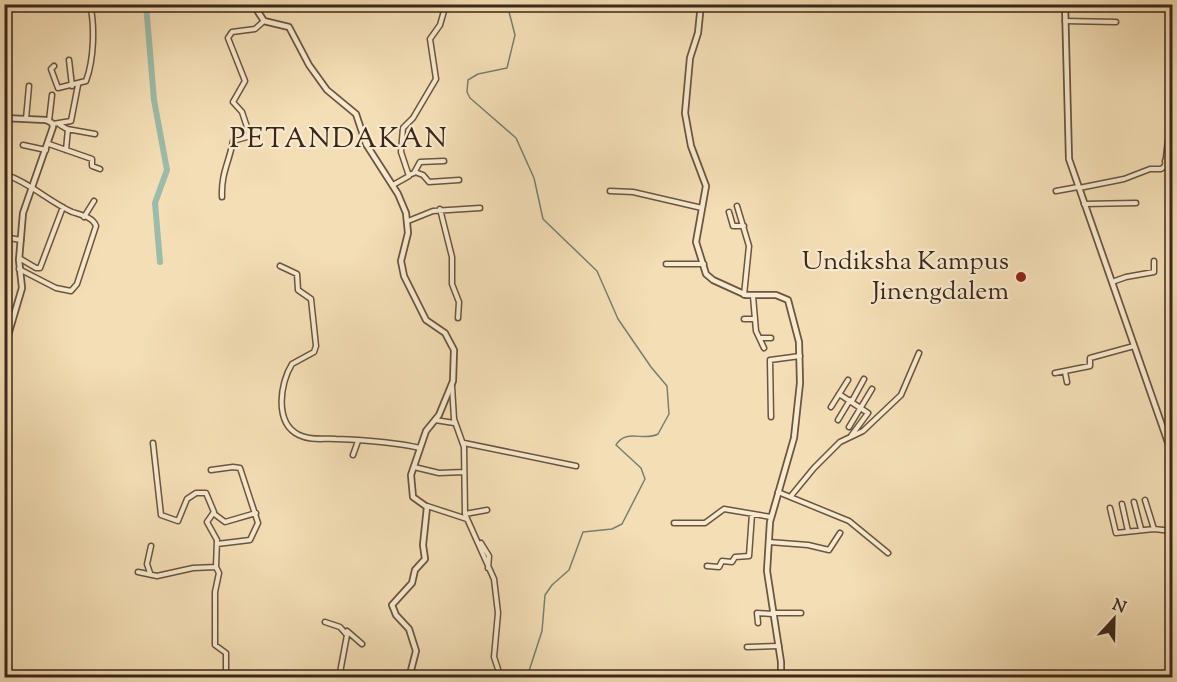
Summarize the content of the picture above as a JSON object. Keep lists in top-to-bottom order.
{
  "districts": ["PETANDAKAN"],
  "places": ["Undiksha Kampus Jinengdalem"],
  "north": "top"
}
